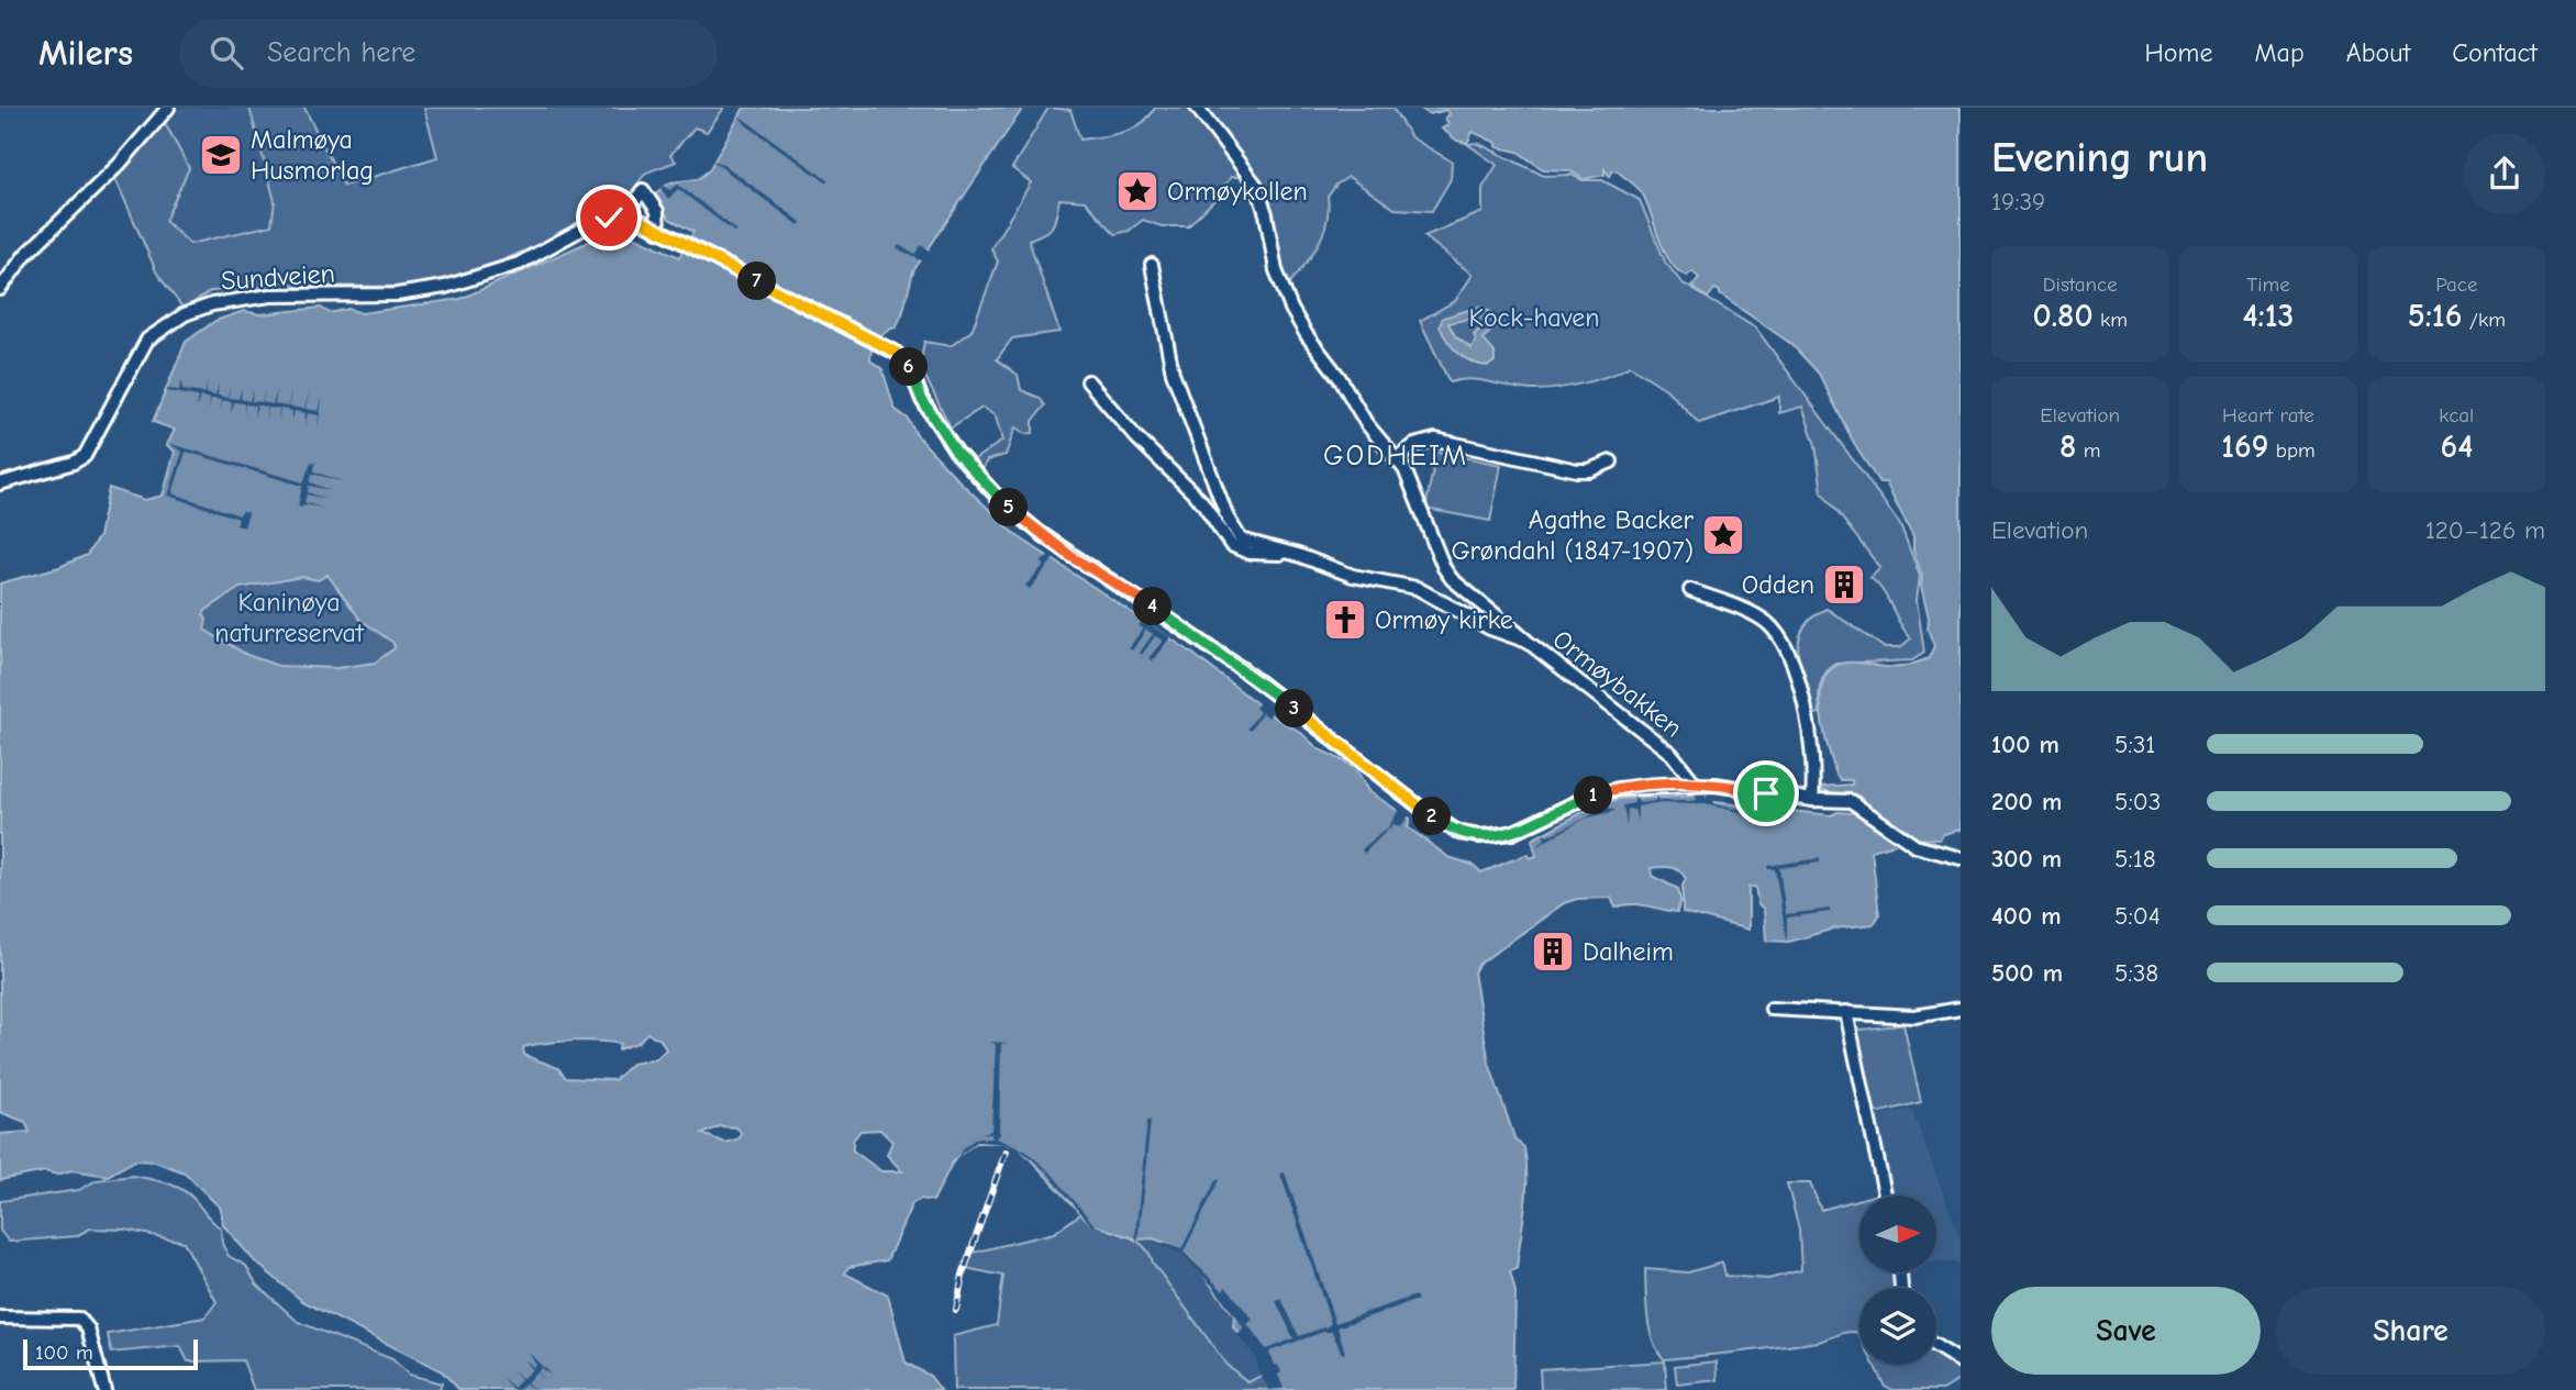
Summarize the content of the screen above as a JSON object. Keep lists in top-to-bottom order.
{
  "streets": {
    "street": ["Sundveien", "Ormøybakken"]
  },
  "districts": ["GODHEIM"],
  "parks": ["Kock-haven", "Kaninøya naturreservat"],
  "places": {
    "school or university": ["Malmøya Husmorlag"],
    "place": ["Ormøykollen", "Agathe Backer Grøndahl (1847-1907)"],
    "building": ["Odden", "Dalheim"],
    "church": ["Ormøy kirke"]
  },
  "scale_bar": "100 m",
  "north": "right",
  "page": {
    "header": "Milers",
    "search": "Search here",
    "nav": [
      "Home",
      "Map",
      "About",
      "Contact"
    ],
    "heading": ["Evening run", "19:39"],
    "stats": [
      ["Distance", "0.80 km"],
      ["Time", "4:13"],
      ["Pace", "5:16 /km"],
      ["Elevation", "8 m"],
      ["Heart rate", "169 bpm"],
      ["kcal", "64"]
    ],
    "pins": [
      "7",
      "6",
      "5",
      "4",
      "3",
      "1",
      "2"
    ],
    "chart": ["Elevation", "120–126 m"],
    "list": [
      {
        "name": "100 m",
        "note": "5:31"
      },
      {
        "name": "200 m",
        "note": "5:03"
      },
      {
        "name": "300 m",
        "note": "5:18"
      },
      {
        "name": "400 m",
        "note": "5:04"
      },
      {
        "name": "500 m",
        "note": "5:38"
      }
    ],
    "buttons": ["Save", "Share"],
    "scale": "100 m"
  }
}
